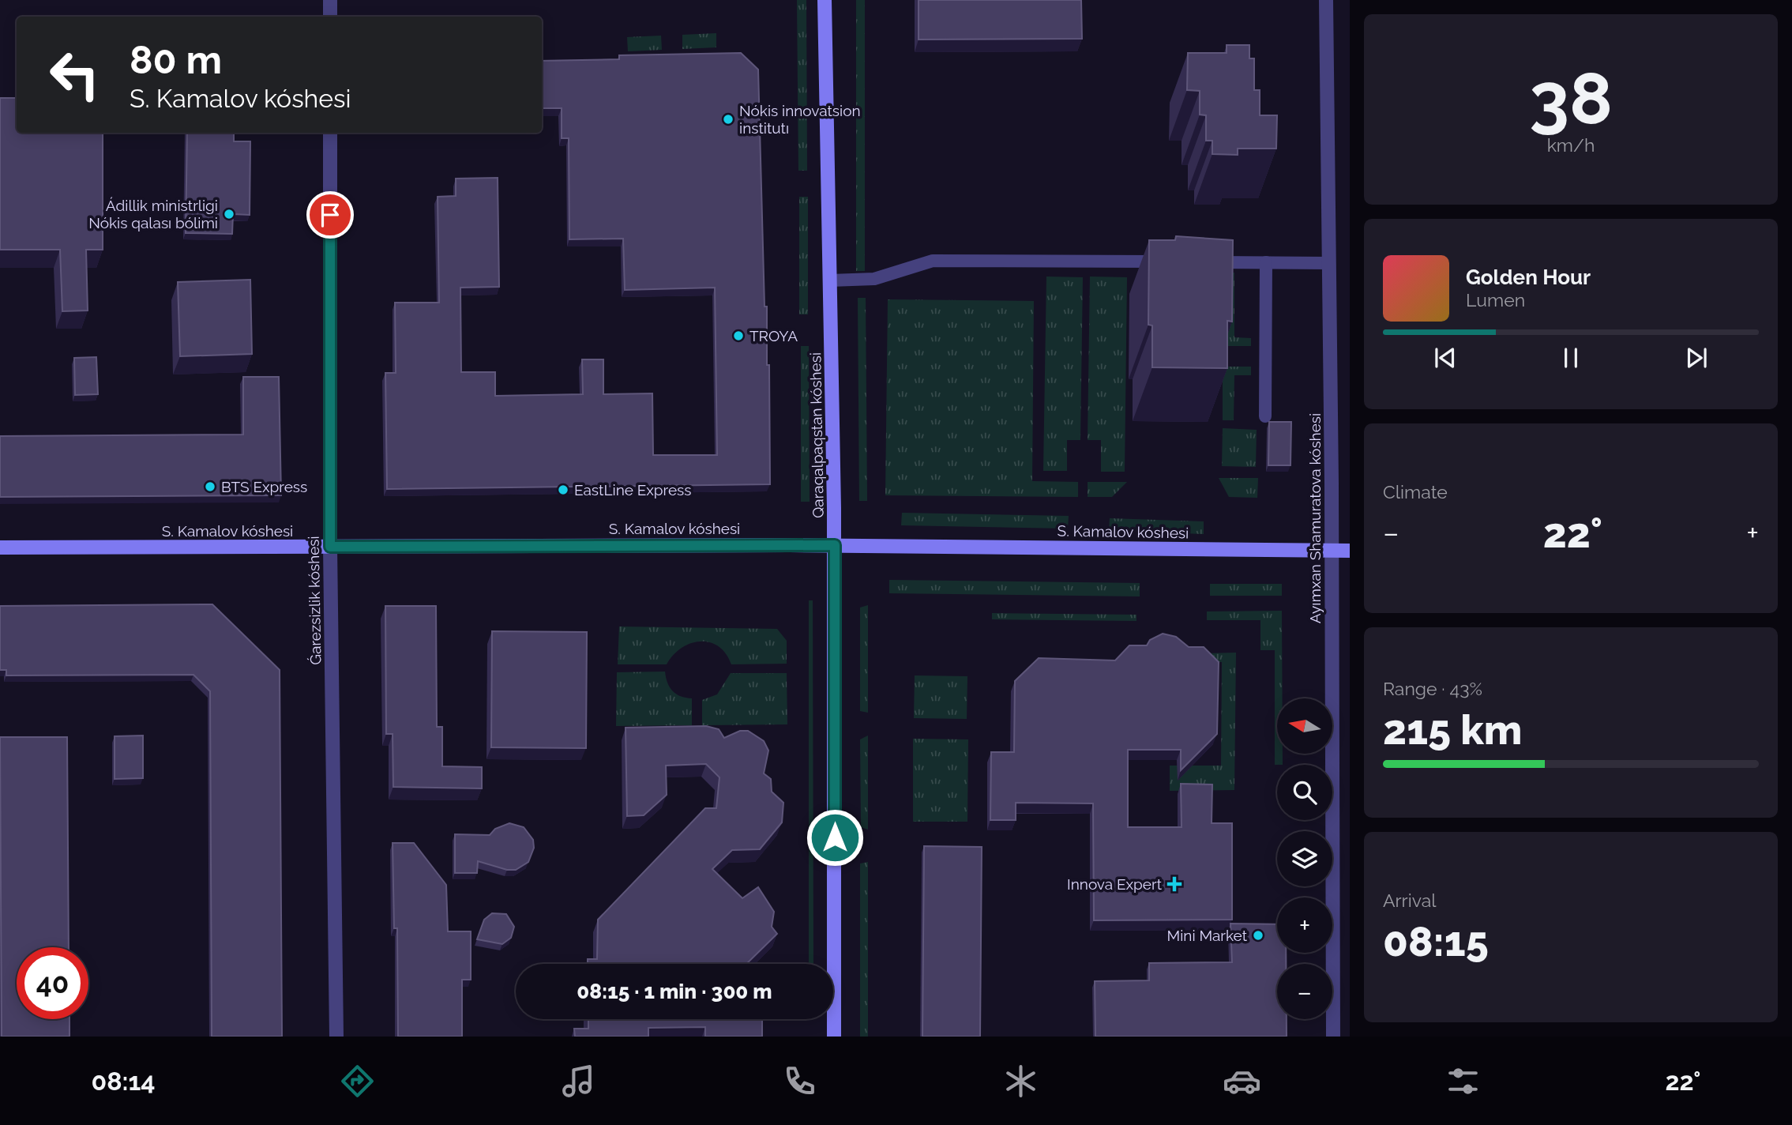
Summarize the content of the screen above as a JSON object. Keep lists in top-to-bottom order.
{
  "streets": {
    "street": [
      "Qaraqalpaqstan kóshesi",
      "Ayımxan Shamuratova kóshesi",
      "S. Kamalov kóshesi",
      "Ǵarezsizlik kóshesi"
    ]
  },
  "crossings": [
    ["Qaraqalpaqstan kóshesi", "S. Kamalov kóshesi"],
    ["Ayımxan Shamuratova kóshesi", "S. Kamalov kóshesi"],
    ["S. Kamalov kóshesi", "Ǵarezsizlik kóshesi"]
  ],
  "places": {
    "other": [
      "Nókis innovatsion institutı",
      "Ádillik ministrligi Nókis qalası bólimi",
      "TROYA",
      "BTS Express",
      "EastLine Express",
      "Mini Market"
    ],
    "health": ["Innova Expert"]
  },
  "north": "left",
  "page": {
    "tile": [
      ["38", "km/h"],
      "Climate",
      ["Range · 43%", "215 km"],
      ["Arrival", "08:15"]
    ],
    "turn": ["80 m", "S. Kamalov kóshesi"],
    "song": ["Golden Hour", "Lumen"],
    "heat": ["−", "22°", "+"],
    "map_buttons": ["+", "−"],
    "limit": "40",
    "trip": "08:15 · 1 min · 300 m",
    "tabs": ["08:14", "22°"]
  }
}
